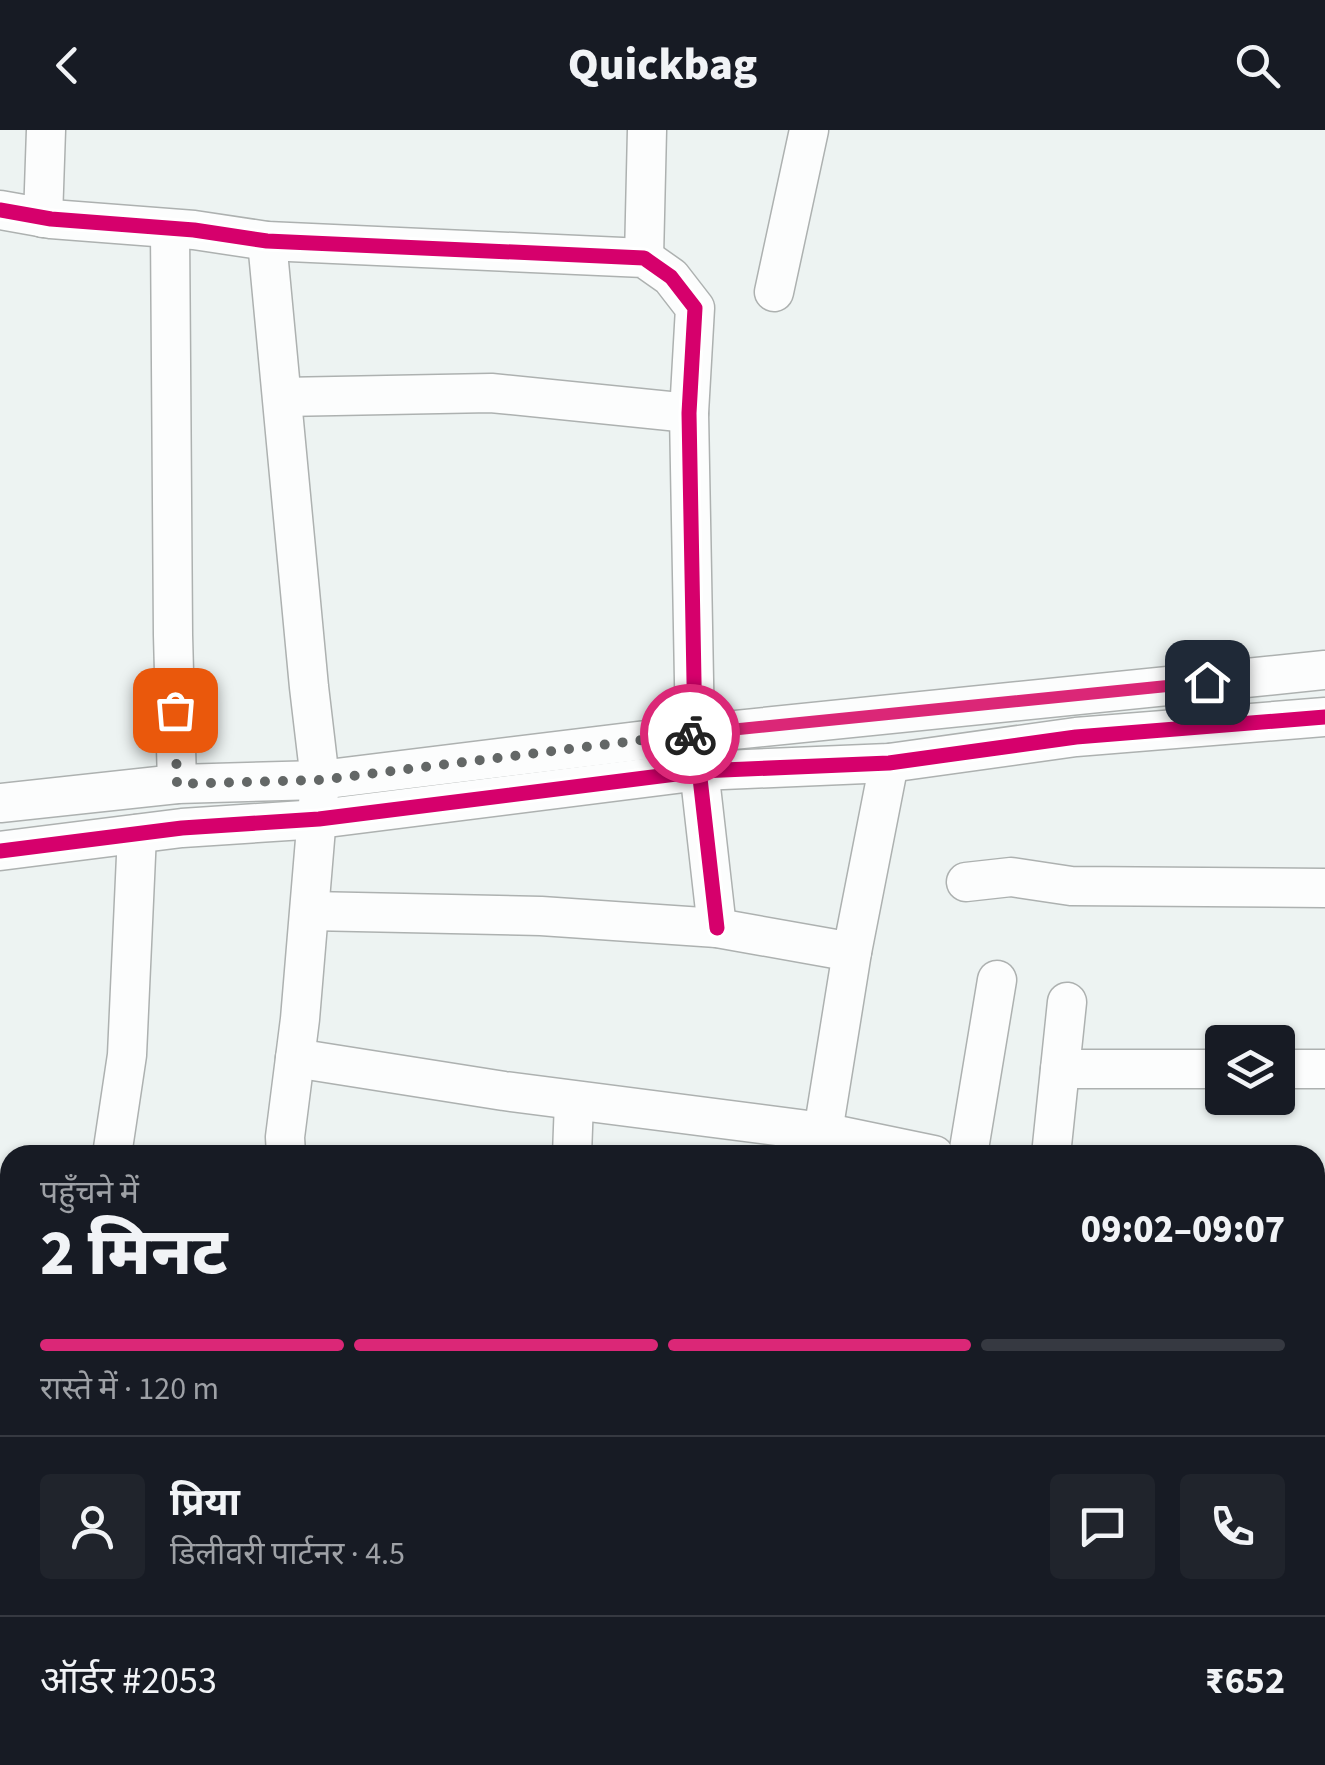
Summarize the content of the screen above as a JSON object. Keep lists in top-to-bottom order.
{
  "page": {
    "header": "Quickbag",
    "heading": ["2 मिनट", "पहुँचने में", "09:02–09:07"],
    "panel": [
      "प्रिया",
      "डिलीवरी पार्टनर · 4.5",
      "ऑर्डर #2053",
      "₹652"
    ],
    "bar": "रास्ते में · 120 m"
  }
}
